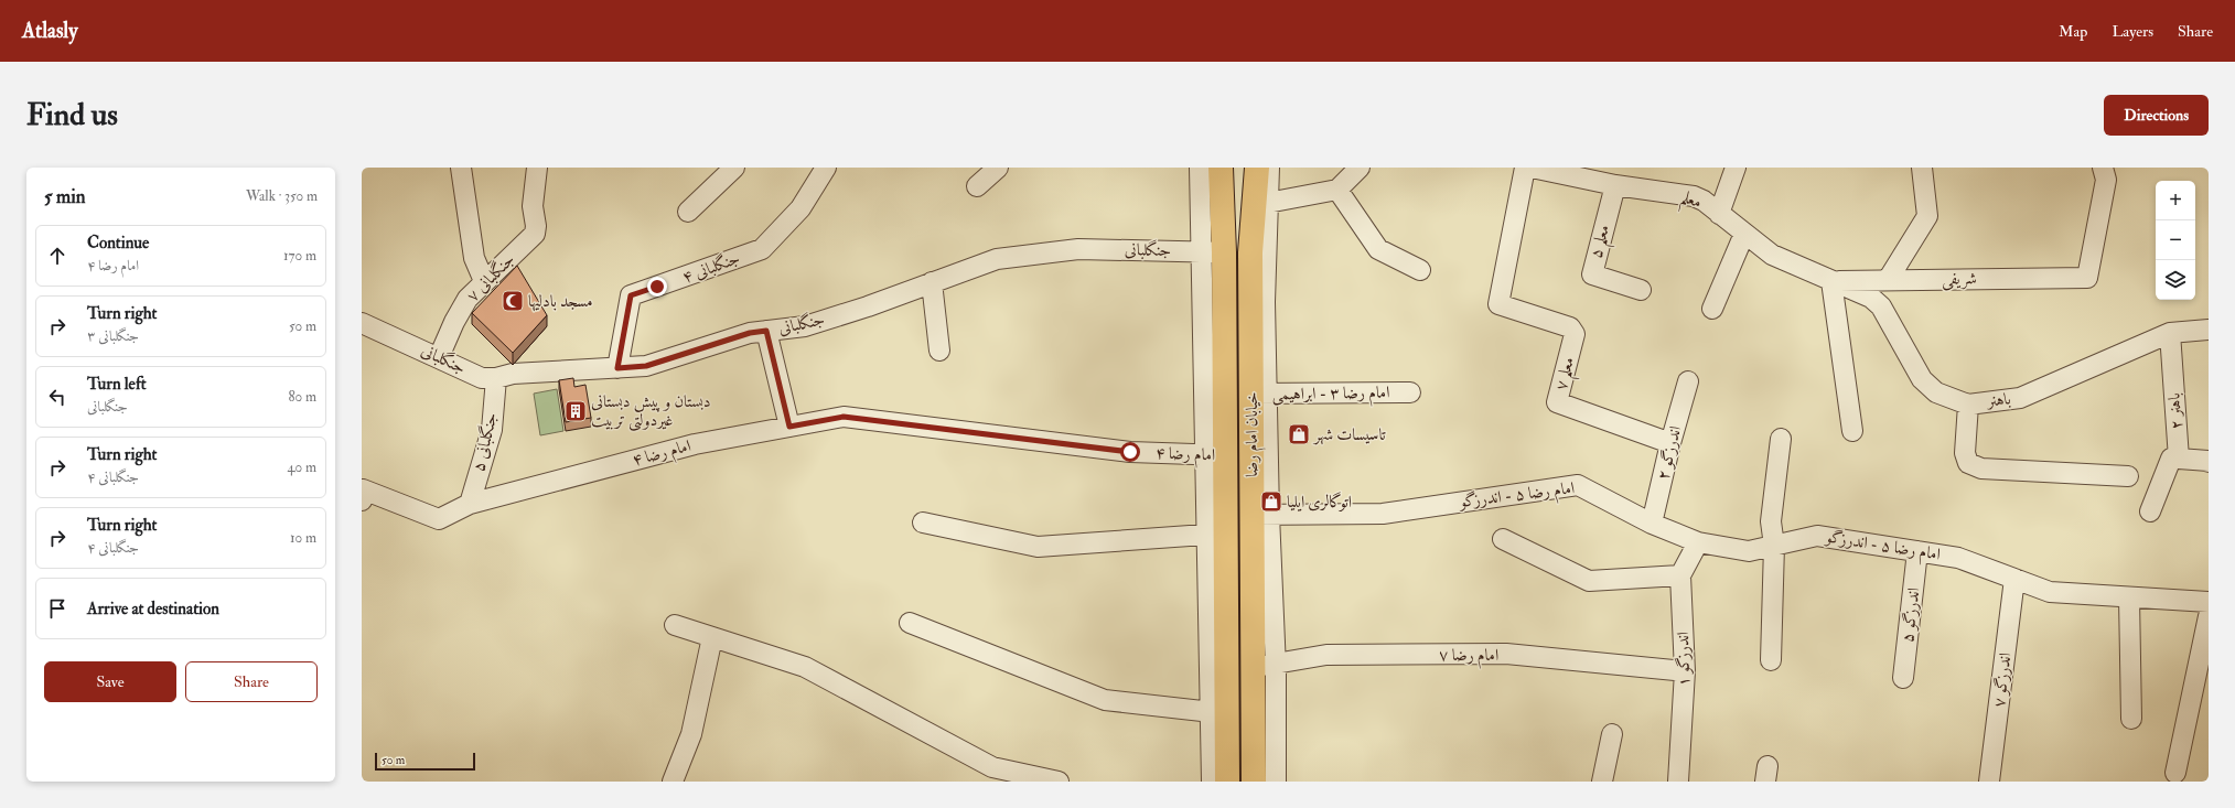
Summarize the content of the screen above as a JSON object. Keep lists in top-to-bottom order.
{
  "streets": {
    "main road": ["خیابان امام رضا"],
    "street": [
      "معلم",
      "معلم ۵",
      "جنگلبانی",
      "جنگلبانی ۴",
      "جنگلبانی ۷",
      "شریفی",
      "معلم ۷",
      "امام رضا ۳ - ابراهیمی",
      "باهنر",
      "باهنر ۲",
      "جنگلبانی ۵",
      "امام رضا ۴",
      "اندرزگو ۲",
      "امام رضا ۵ - اندرزگو",
      "اندرزگو ۵",
      "امام رضا ۷",
      "اندرزگو ۱",
      "اندرزگو ۷"
    ]
  },
  "crossings": [
    ["معلم", "معلم ۵"],
    ["معلم", "شریفی"],
    ["معلم", "باهنر"],
    ["جنگلبانی", "جنگلبانی ۴"],
    ["جنگلبانی", "جنگلبانی ۷"],
    ["جنگلبانی", "خیابان امام رضا"],
    ["جنگلبانی", "جنگلبانی ۵"],
    ["شریفی", "باهنر"],
    ["معلم ۷", "اندرزگو ۲"],
    ["امام رضا ۳ - ابراهیمی", "خیابان امام رضا"],
    ["باهنر", "باهنر ۲"],
    ["خیابان امام رضا", "امام رضا ۴"],
    ["خیابان امام رضا", "امام رضا ۵ - اندرزگو"],
    ["خیابان امام رضا", "امام رضا ۷"],
    ["جنگلبانی ۵", "امام رضا ۴"],
    ["اندرزگو ۲", "امام رضا ۵ - اندرزگو"],
    ["امام رضا ۵ - اندرزگو", "اندرزگو ۵"],
    ["امام رضا ۵ - اندرزگو", "اندرزگو ۷"],
    ["امام رضا ۷", "اندرزگو ۱"]
  ],
  "places": {
    "mosque": ["مسجد بادلیها"],
    "building": ["دبستان و پیش دبستانی غیردولتی تربیت"],
    "shop": ["تاسیسات شهر", "اتوگالری ایلیا"]
  },
  "scale_bar": "50 m",
  "page": {
    "header": "Atlasly",
    "nav": ["Map", "Layers", "Share"],
    "buttons": [
      "Directions",
      ["Save", "Share"]
    ],
    "title": "Find us",
    "heading": ["5 min", "Walk · 350 m"],
    "map_buttons": ["+", "−"],
    "list": [
      ["Continue", "امام رضا ۴", "170 m"],
      ["Turn right", "جنگلبانی ۳", "50 m"],
      ["Turn left", "جنگلبانی", "80 m"],
      ["Turn right", "جنگلبانی ۴", "40 m"],
      ["Turn right", "جنگلبانی ۴", "10 m"],
      "Arrive at destination"
    ],
    "scale": "50 m"
  }
}
